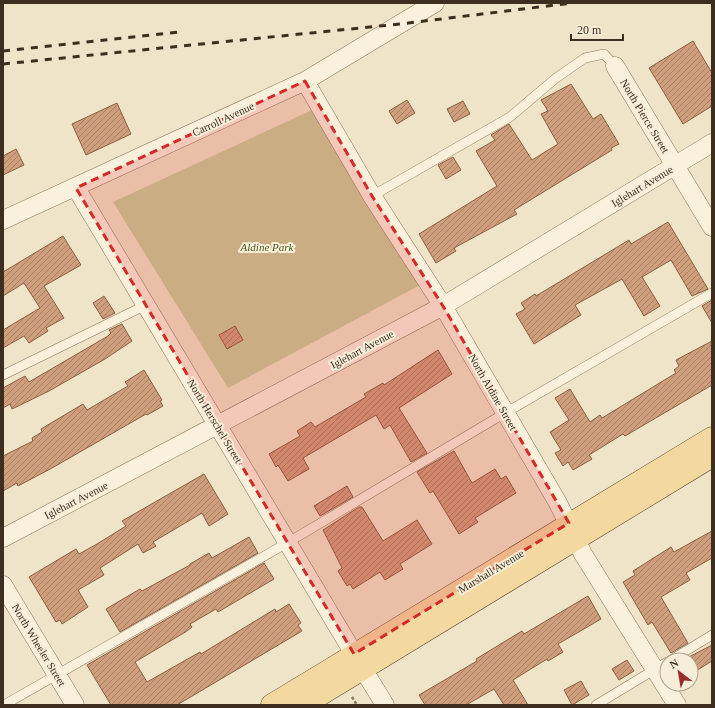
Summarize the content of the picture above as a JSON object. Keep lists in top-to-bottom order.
{
  "streets": {
    "main road": ["Marshall Avenue"],
    "street": [
      "North Pierce Street",
      "Carroll Avenue",
      "Iglehart Avenue",
      "North Aldine Street",
      "North Herschel Street",
      "North Wheeler Street"
    ]
  },
  "crossings": [
    ["North Pierce Street", "Iglehart Avenue"],
    ["Carroll Avenue", "North Aldine Street"],
    ["Carroll Avenue", "North Herschel Street"],
    ["Iglehart Avenue", "North Aldine Street"],
    ["Iglehart Avenue", "North Herschel Street"],
    ["North Aldine Street", "Marshall Avenue"],
    ["North Herschel Street", "Marshall Avenue"]
  ],
  "parks": ["Aldine Park"],
  "scale_bar": "20 m",
  "north": "top left"
}
